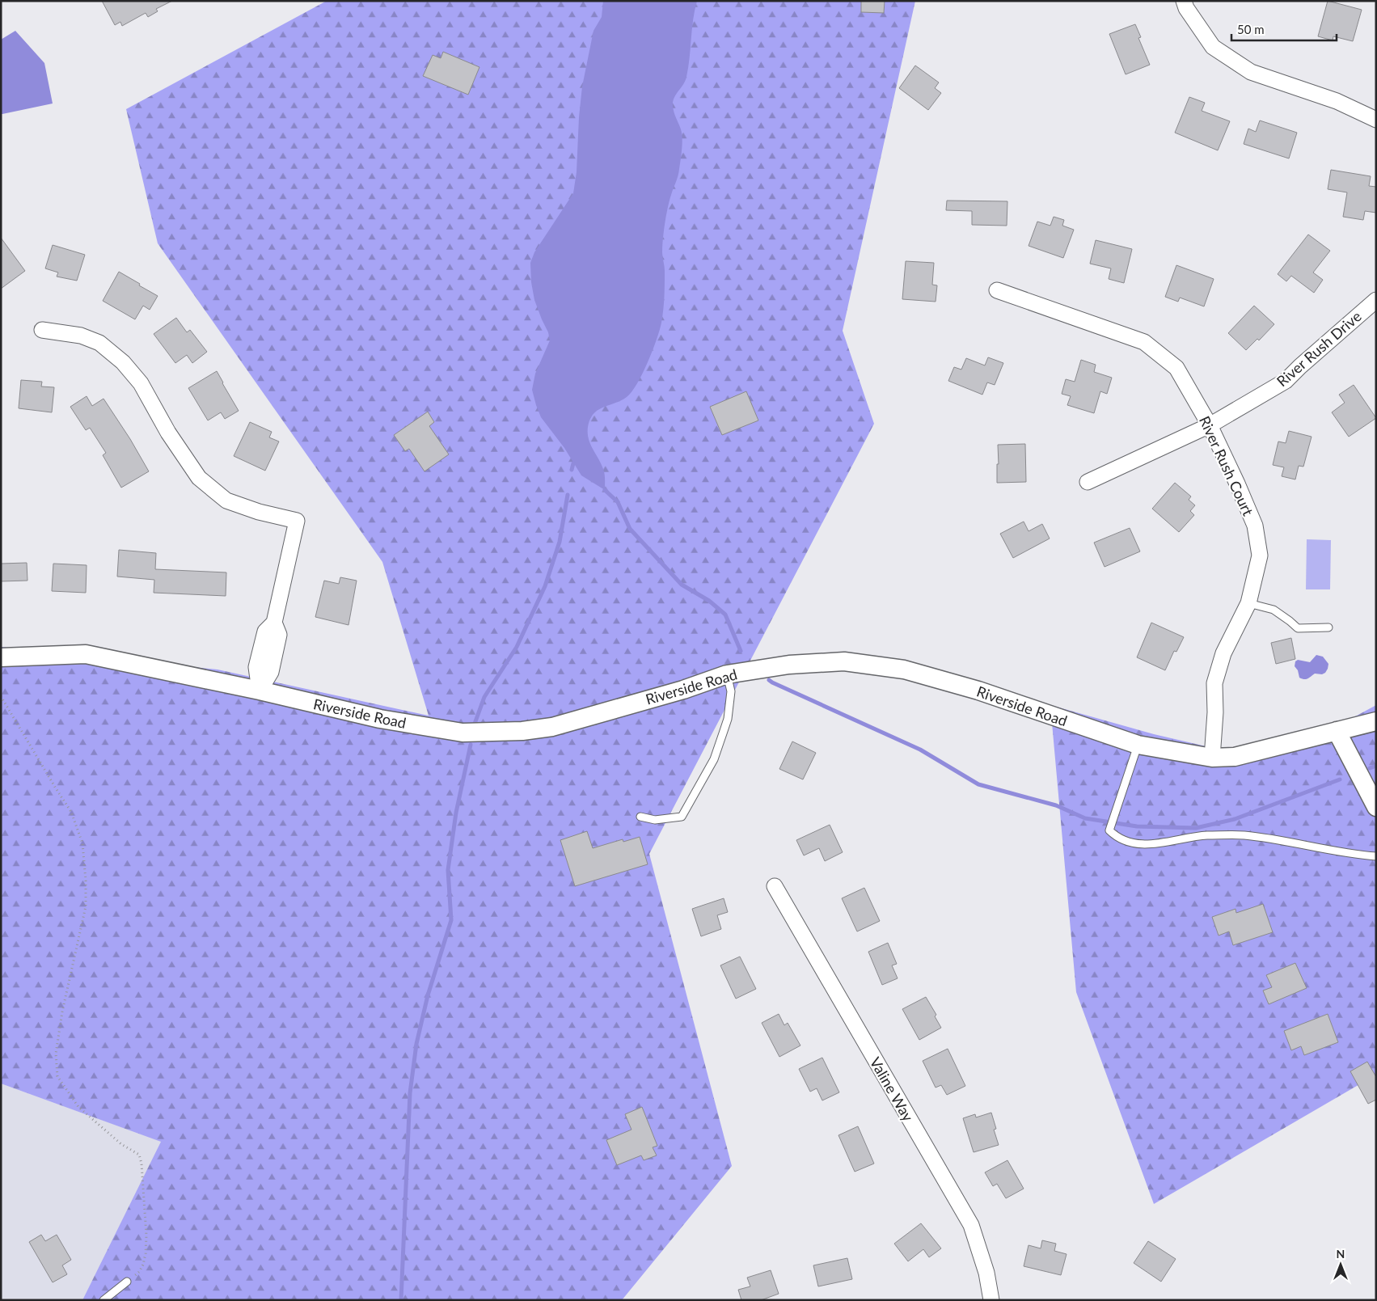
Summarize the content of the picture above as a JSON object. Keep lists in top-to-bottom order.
{
  "streets": {
    "street": [
      "River Rush Drive",
      "River Rush Court",
      "Riverside Road",
      "Valine Way"
    ]
  },
  "crossings": [
    ["River Rush Drive", "River Rush Court"],
    ["River Rush Court", "Riverside Road"]
  ],
  "scale_bar": "50 m",
  "north": "top"
}
